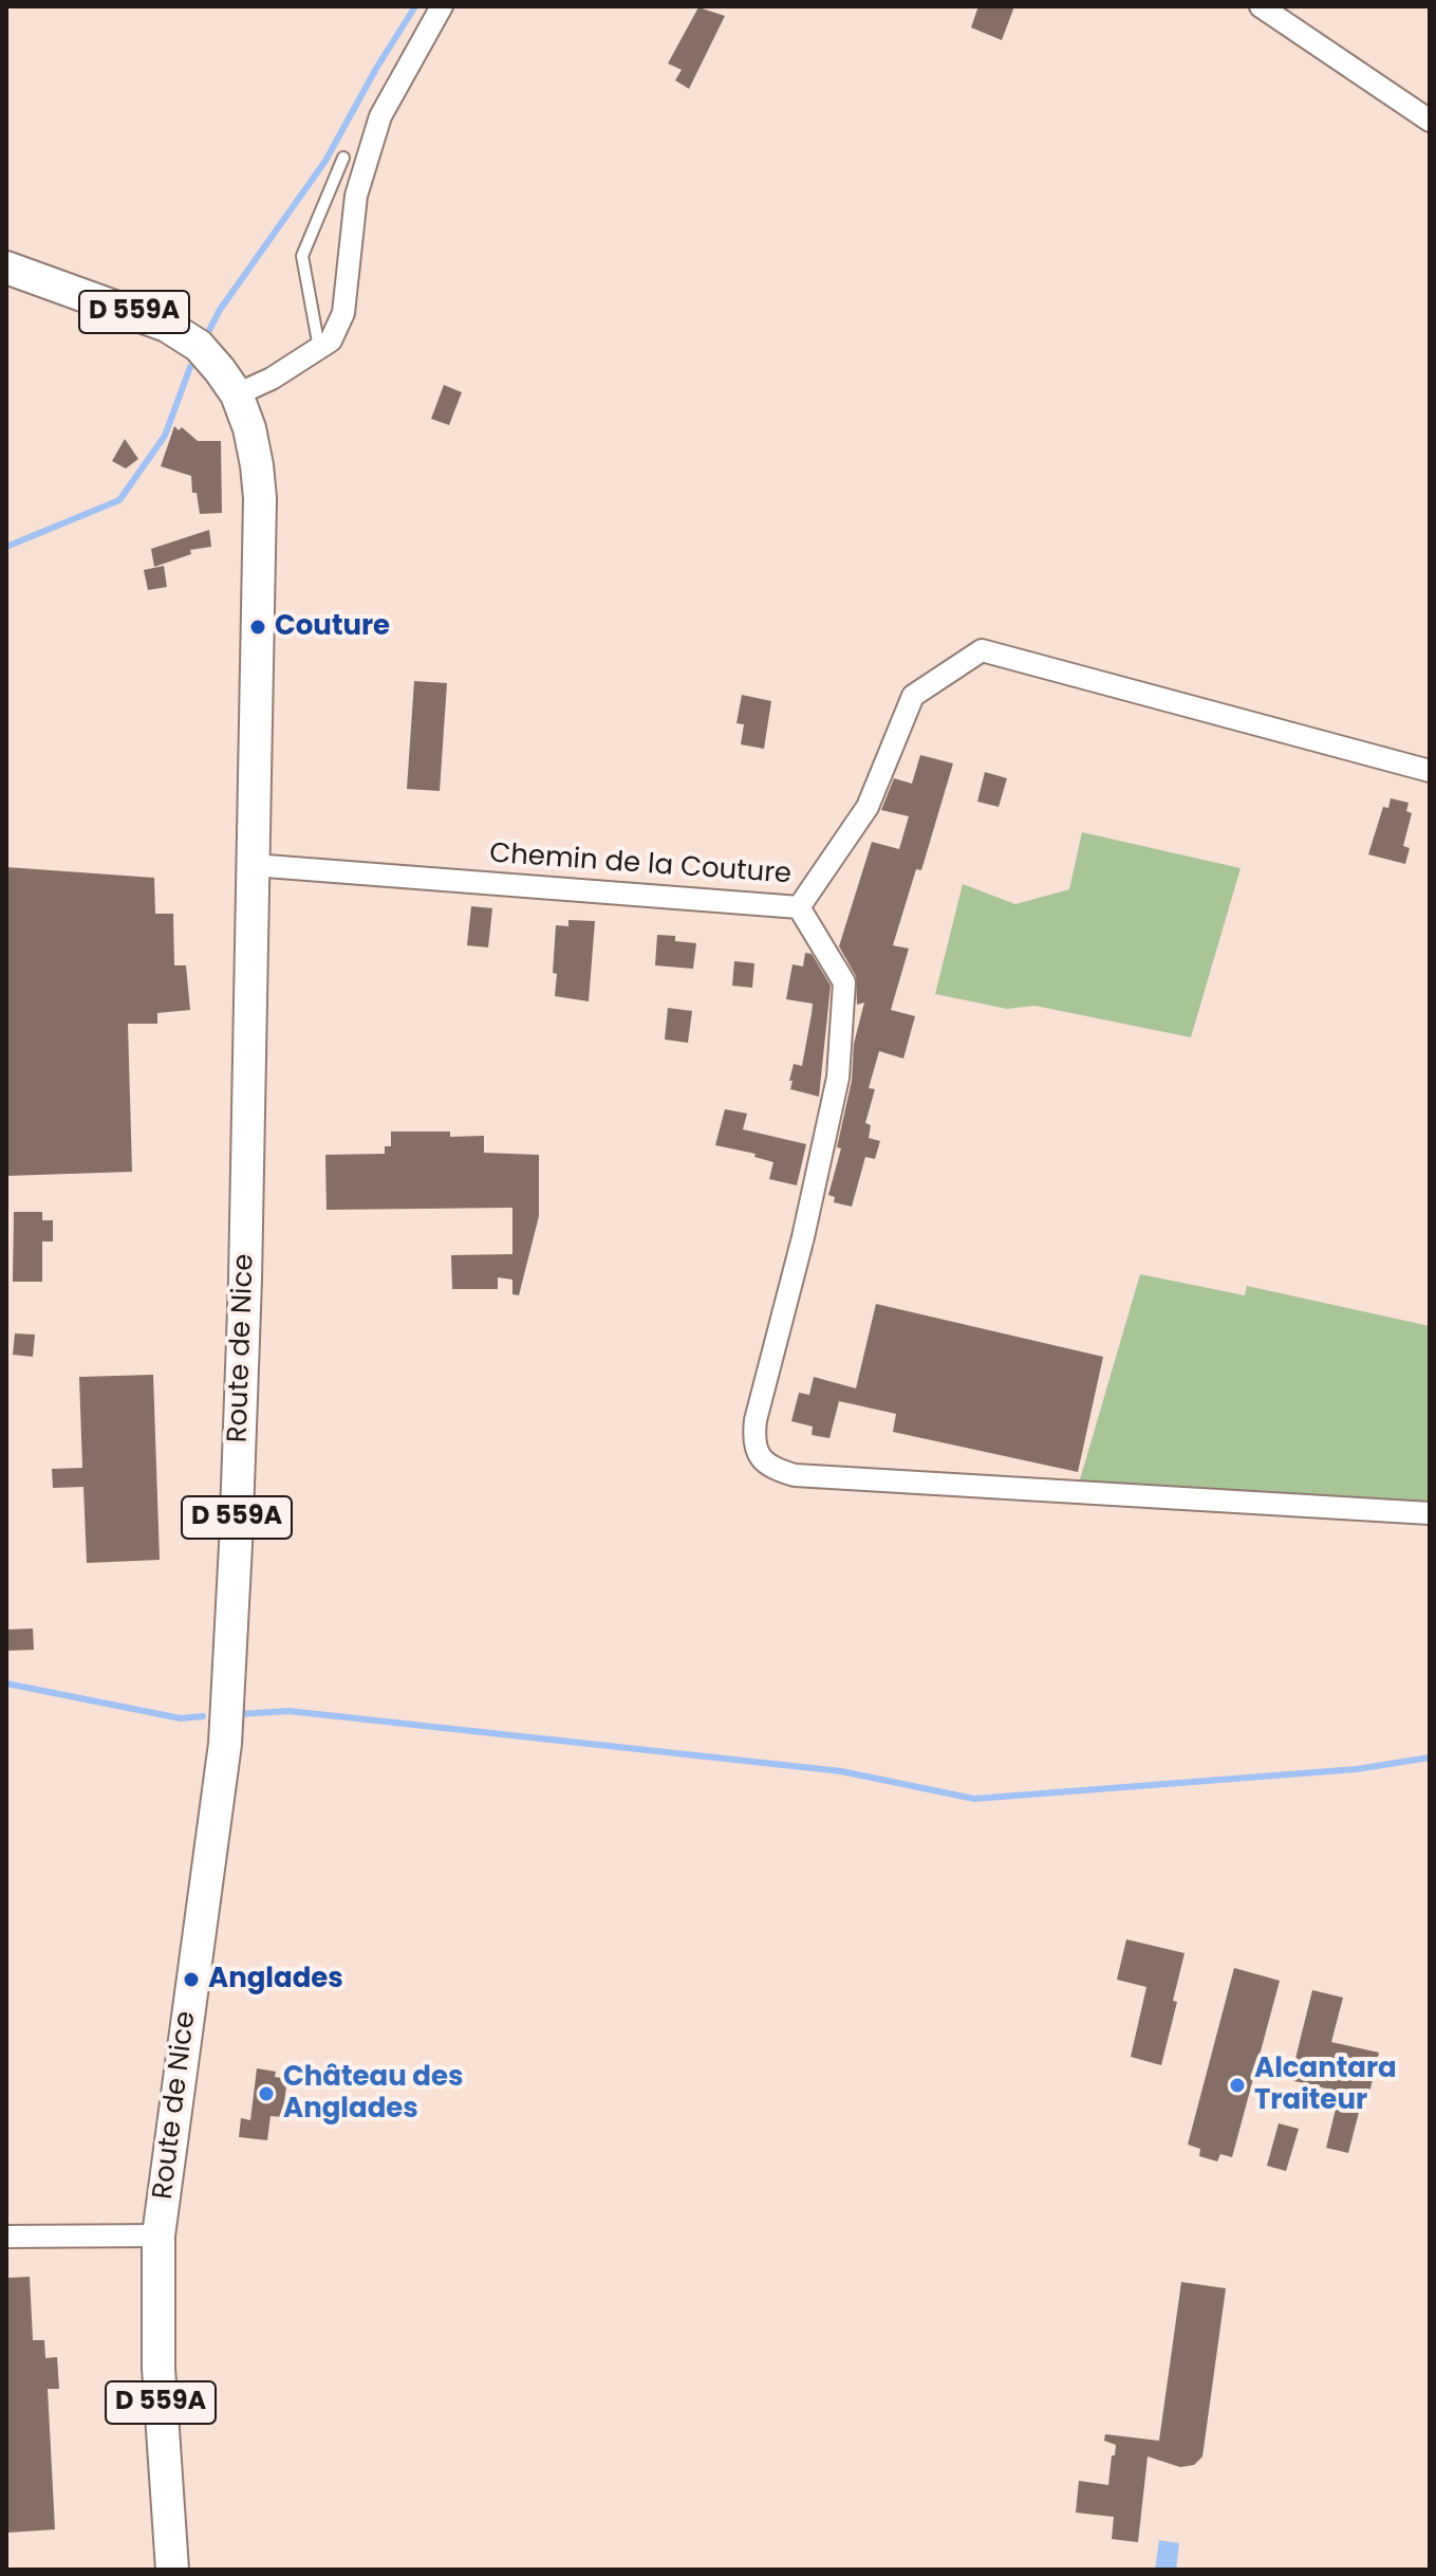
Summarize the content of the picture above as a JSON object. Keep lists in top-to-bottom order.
{
  "streets": {
    "main road": ["D 559A", "Route de Nice"],
    "street": ["Chemin de la Couture"]
  },
  "crossings": [
    ["Chemin de la Couture", "Route de Nice"]
  ],
  "places": [
    "Couture",
    "Anglades",
    "Alcantara Traiteur",
    "Château des Anglades"
  ]
}
